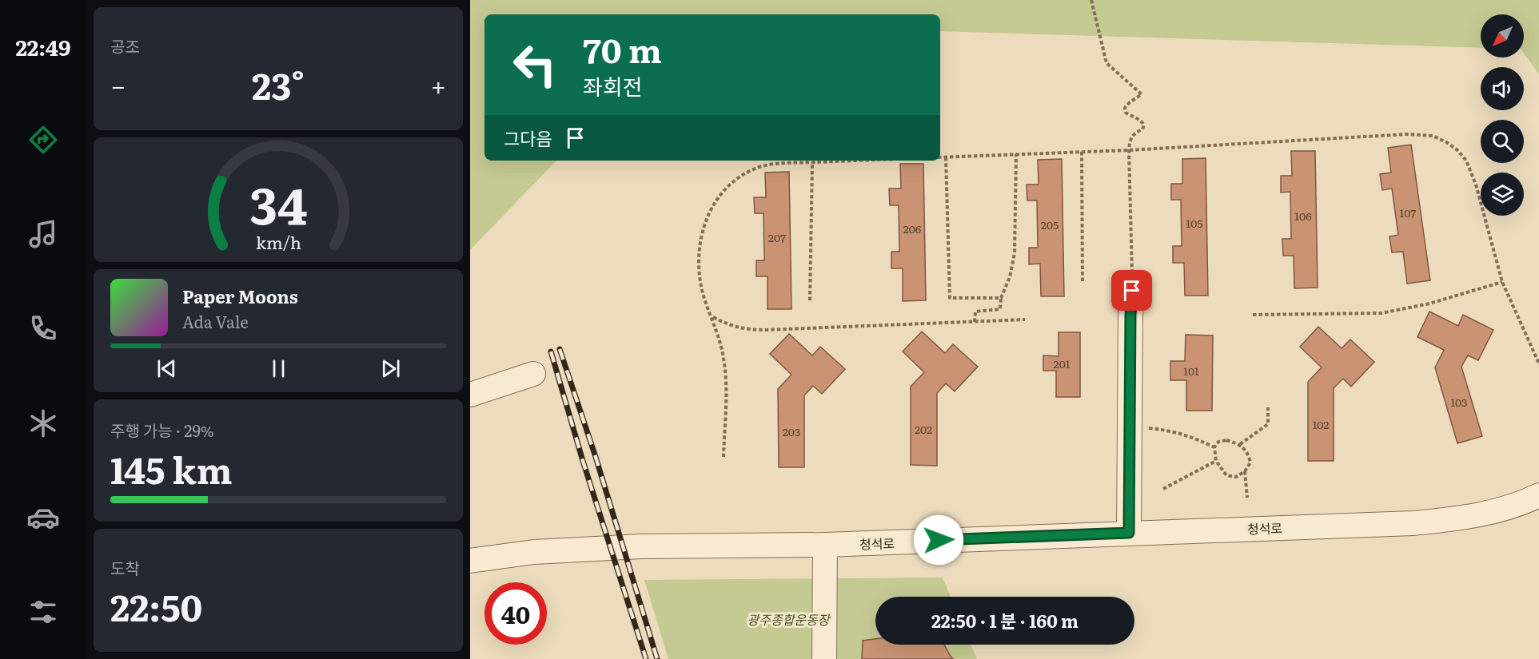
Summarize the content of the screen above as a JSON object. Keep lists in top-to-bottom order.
{
  "streets": {
    "street": ["청석로"]
  },
  "parks": ["광주종합운동장"],
  "house_numbers": [
    "107",
    "106",
    "105",
    "205",
    "206",
    "207",
    "201",
    "101",
    "103",
    "102",
    "202",
    "203"
  ],
  "north": "bottom left",
  "page": {
    "tabs": "22:49",
    "tile": [
      "공조",
      ["주행 가능 · 29%", "145 km"],
      ["도착", "22:50"]
    ],
    "turn": ["70 m", "좌회전"],
    "heat": ["−", "23°", "+"],
    "then": "그다음",
    "song": ["Paper Moons", "Ada Vale"],
    "limit": "40",
    "trip": "22:50 · 1 분 · 160 m",
    "gauge": ["34", "km/h"]
  }
}
